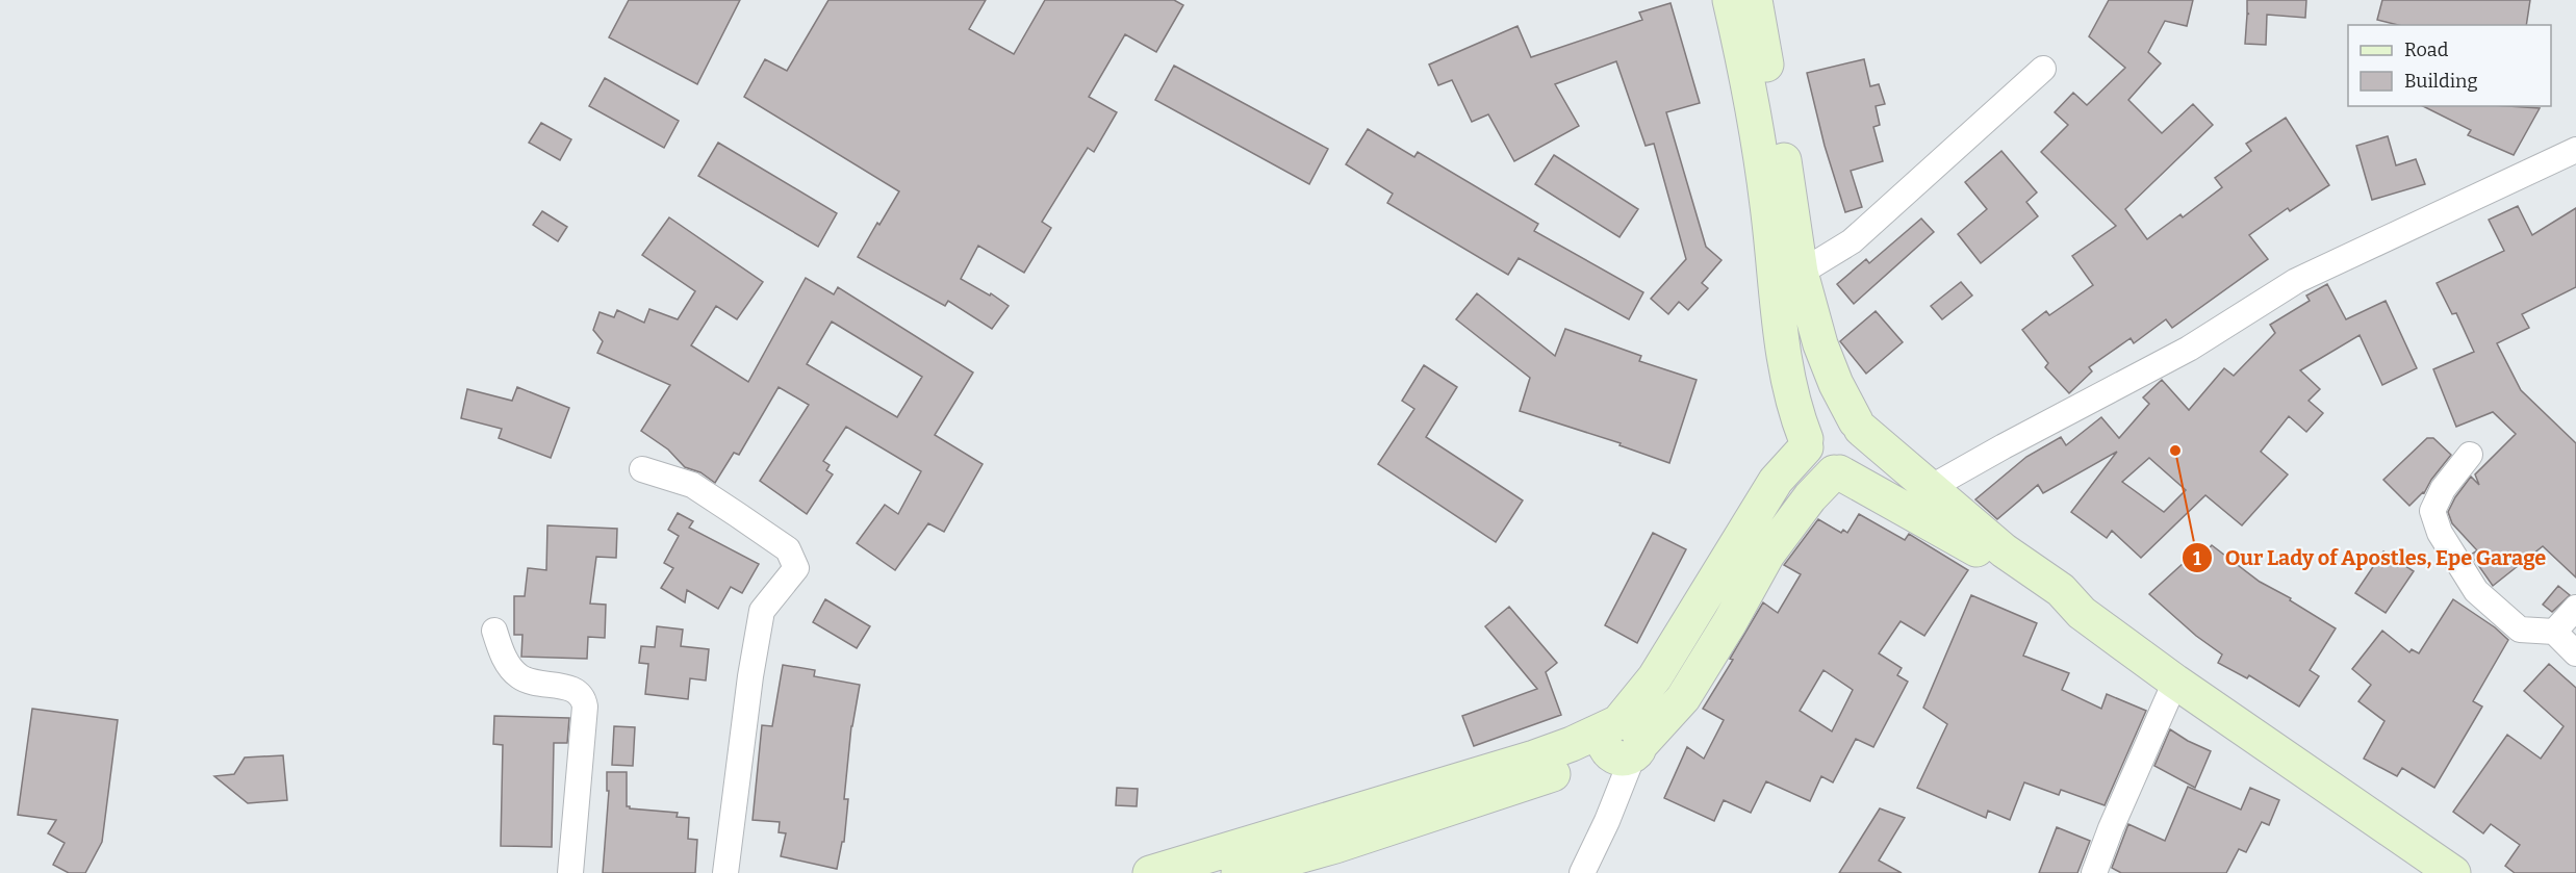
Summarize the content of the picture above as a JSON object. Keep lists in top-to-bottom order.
{
  "places": ["Our Lady of Apostles, Epe Garage"],
  "legend": ["Road", "Building"]
}
